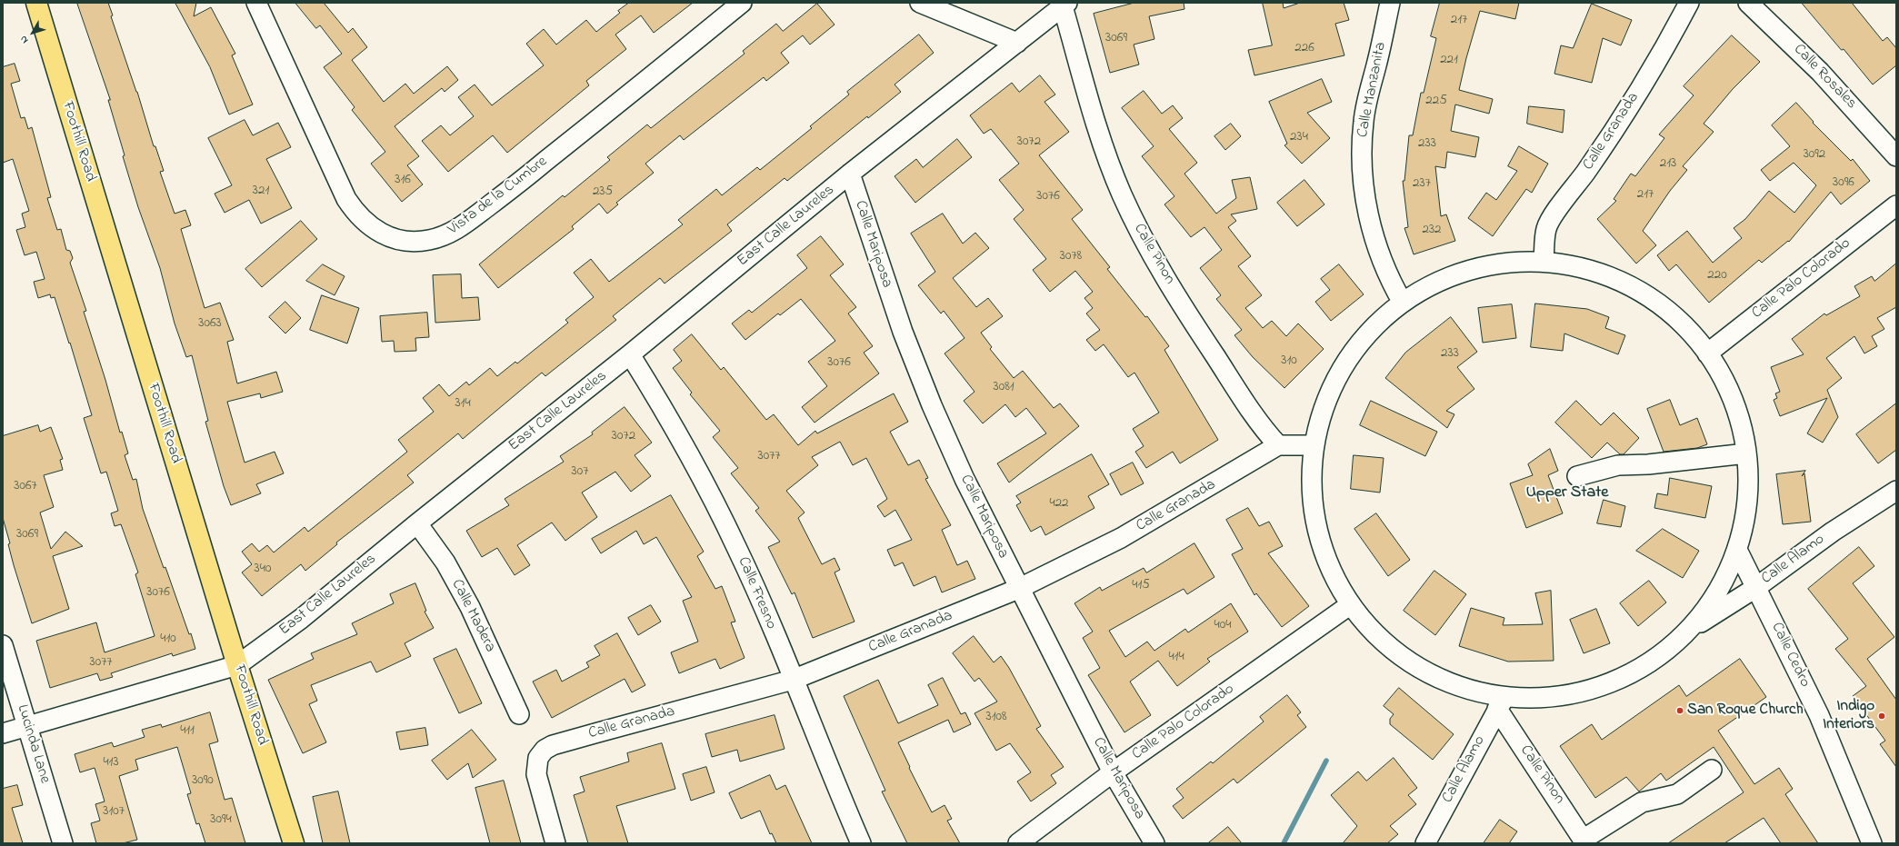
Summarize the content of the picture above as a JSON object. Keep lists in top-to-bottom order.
{
  "streets": {
    "main road": ["Foothill Road"],
    "street": [
      "Calle Rosales",
      "Calle Manzanita",
      "Calle Granada",
      "Vista de la Cumbre",
      "East Calle Laureles",
      "Calle Mariposa",
      "Calle Pinon",
      "Calle Palo Colorado",
      "Calle Alamo",
      "Calle Fresno",
      "Calle Madera",
      "Calle Cedro",
      "Lucinda Lane"
    ]
  },
  "crossings": [
    ["Calle Granada", "Calle Mariposa"],
    ["Calle Granada", "Calle Pinon"],
    ["Calle Granada", "Calle Fresno"],
    ["Foothill Road", "East Calle Laureles"],
    ["East Calle Laureles", "Calle Mariposa"],
    ["East Calle Laureles", "Calle Pinon"],
    ["East Calle Laureles", "Calle Fresno"],
    ["East Calle Laureles", "Calle Madera"],
    ["East Calle Laureles", "Lucinda Lane"],
    ["Calle Mariposa", "Calle Palo Colorado"],
    ["Calle Pinon", "Calle Alamo"],
    ["Calle Alamo", "Calle Cedro"]
  ],
  "districts": ["Upper State"],
  "places": ["San Roque Church", "Indigo Interiors"],
  "house_numbers": [
    "217",
    "3069",
    "226",
    "221",
    "225",
    "234",
    "3072",
    "233",
    "3092",
    "213",
    "316",
    "3096",
    "237",
    "321",
    "235",
    "217",
    "3076",
    "232",
    "3078",
    "220",
    "3063",
    "233",
    "310",
    "3076",
    "3081",
    "314",
    "3072",
    "3077",
    "307",
    "3067",
    "422",
    "3069",
    "340",
    "415",
    "3076",
    "404",
    "410",
    "414",
    "3077",
    "3108",
    "411",
    "413",
    "3090",
    "3107",
    "3094"
  ],
  "north": "bottom left"
}
